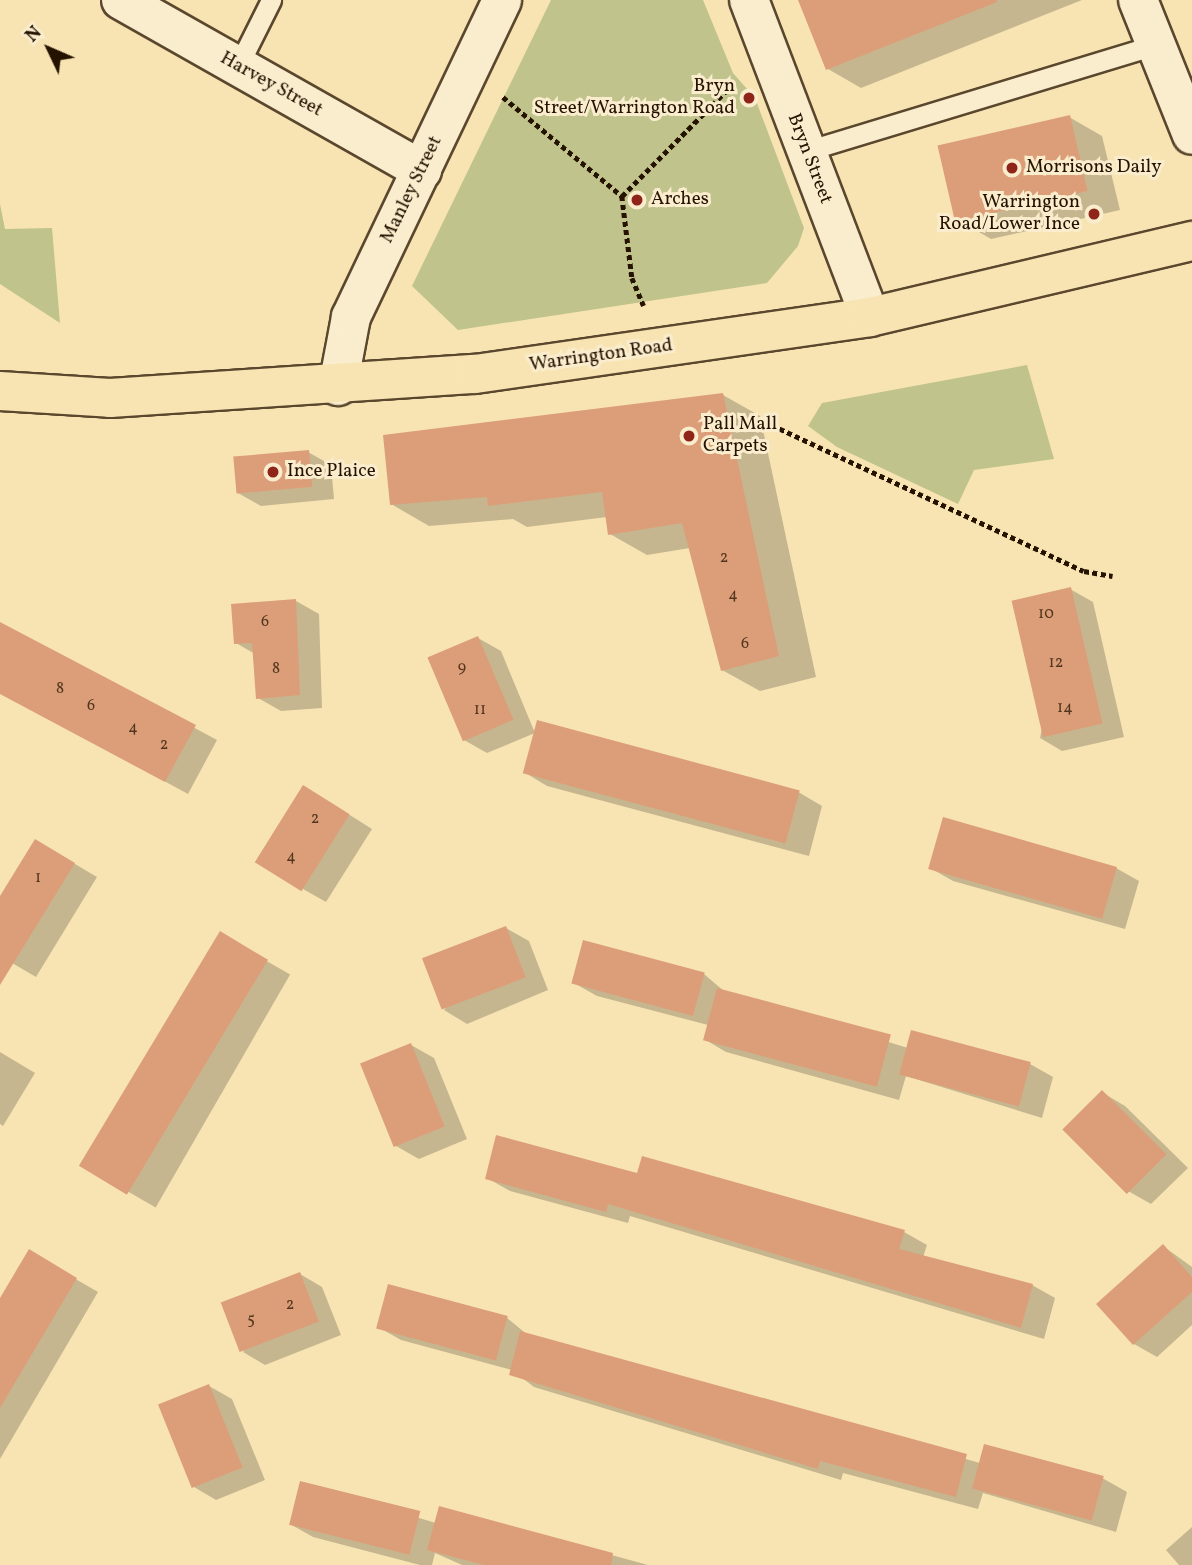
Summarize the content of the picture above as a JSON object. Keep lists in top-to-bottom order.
{
  "streets": {
    "main road": ["Warrington Road"],
    "street": ["Harvey Street", "Bryn Street", "Manley Street"]
  },
  "crossings": [
    ["Harvey Street", "Manley Street"],
    ["Bryn Street", "Warrington Road"],
    ["Manley Street", "Warrington Road"]
  ],
  "places": [
    "Bryn Street/Warrington Road",
    "Morrisons Daily",
    "Arches",
    "Warrington Road/Lower Ince",
    "Pall Mall Carpets",
    "Ince Plaice"
  ],
  "house_numbers": [
    "2",
    "4",
    "10",
    "6",
    "6",
    "12",
    "9",
    "8",
    "8",
    "6",
    "14",
    "11",
    "4",
    "2",
    "2",
    "4",
    "1",
    "2",
    "5"
  ],
  "north": "top left"
}
